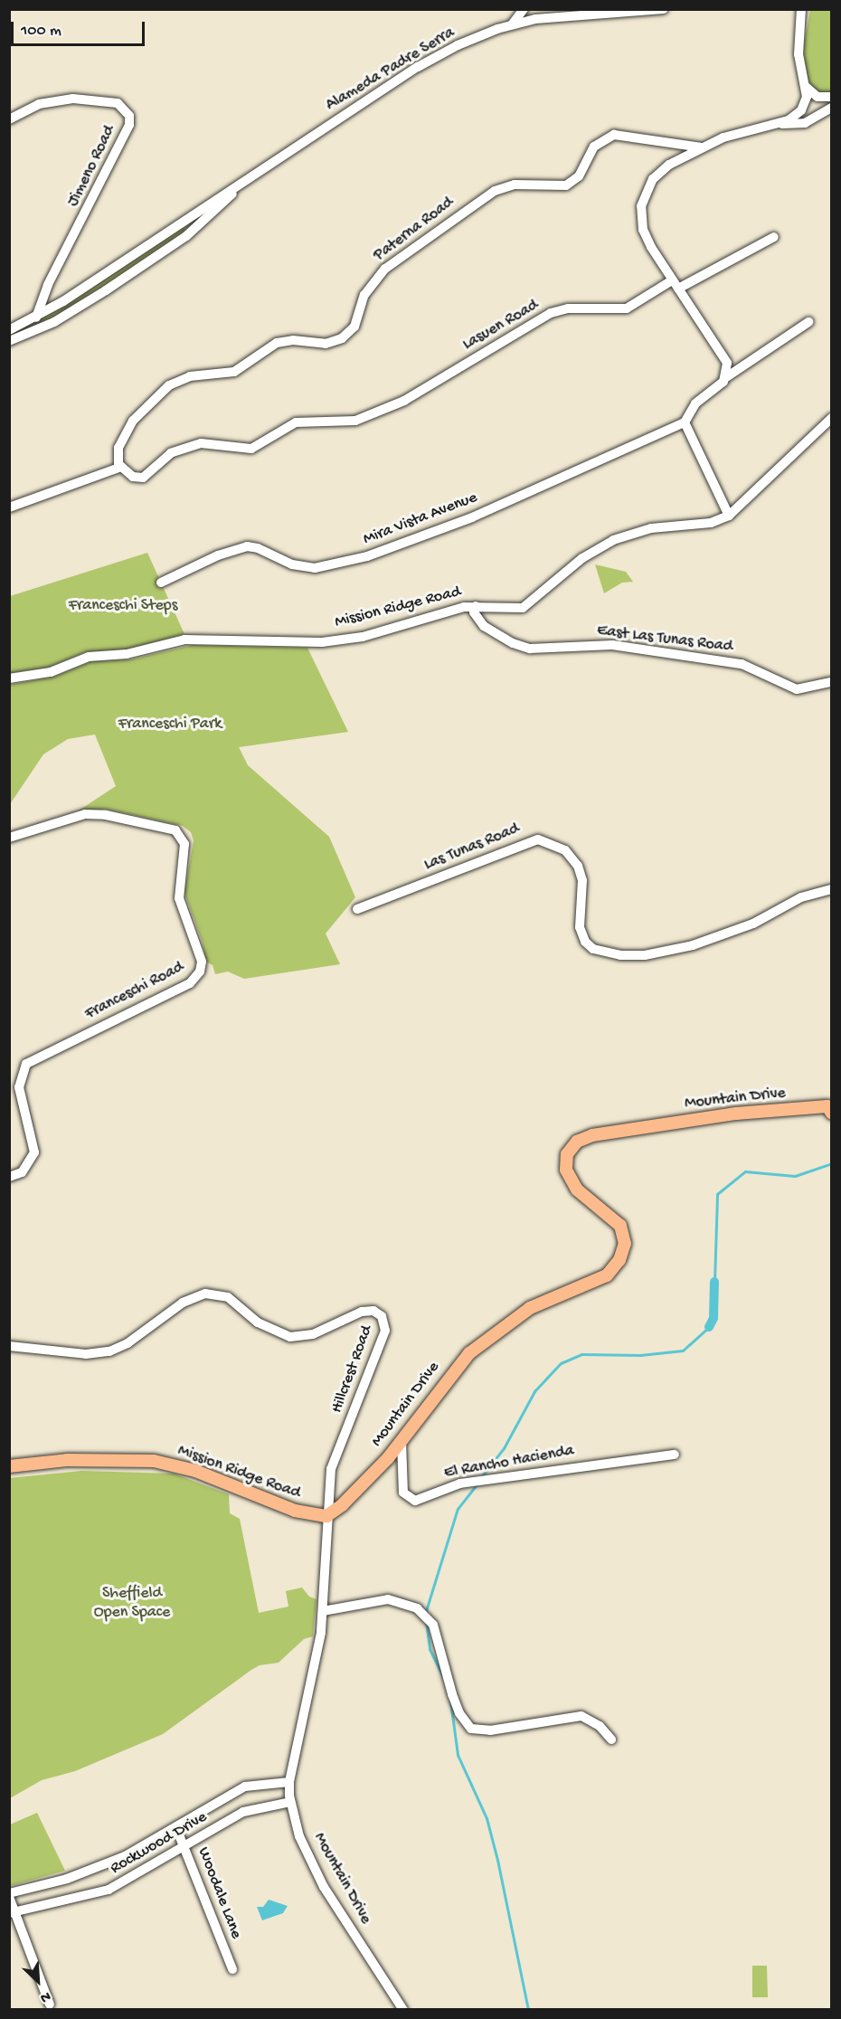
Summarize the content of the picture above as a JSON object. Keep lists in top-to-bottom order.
{
  "streets": {
    "main road": ["Mission Ridge Road", "Mountain Drive"],
    "street": [
      "Alameda Padre Serra",
      "Jimeno Road",
      "Paterna Road",
      "Lasuen Road",
      "Mira Vista Avenue",
      "East Las Tunas Road",
      "Las Tunas Road",
      "Franceschi Road",
      "Hillcrest Road",
      "El Rancho Hacienda",
      "Rockwood Drive",
      "Woodale Lane"
    ]
  },
  "crossings": [
    ["Alameda Padre Serra", "Jimeno Road"],
    ["Paterna Road", "Lasuen Road"],
    ["Mission Ridge Road", "East Las Tunas Road"],
    ["Mission Ridge Road", "Mountain Drive"],
    ["Mission Ridge Road", "Hillcrest Road"],
    ["Mountain Drive", "Hillcrest Road"],
    ["Mountain Drive", "El Rancho Hacienda"],
    ["Mountain Drive", "Rockwood Drive"],
    ["Rockwood Drive", "Woodale Lane"]
  ],
  "parks": ["Franceschi Steps", "Franceschi Park", "Sheffield Open Space"],
  "scale_bar": "100 m",
  "north": "bottom right"
}
